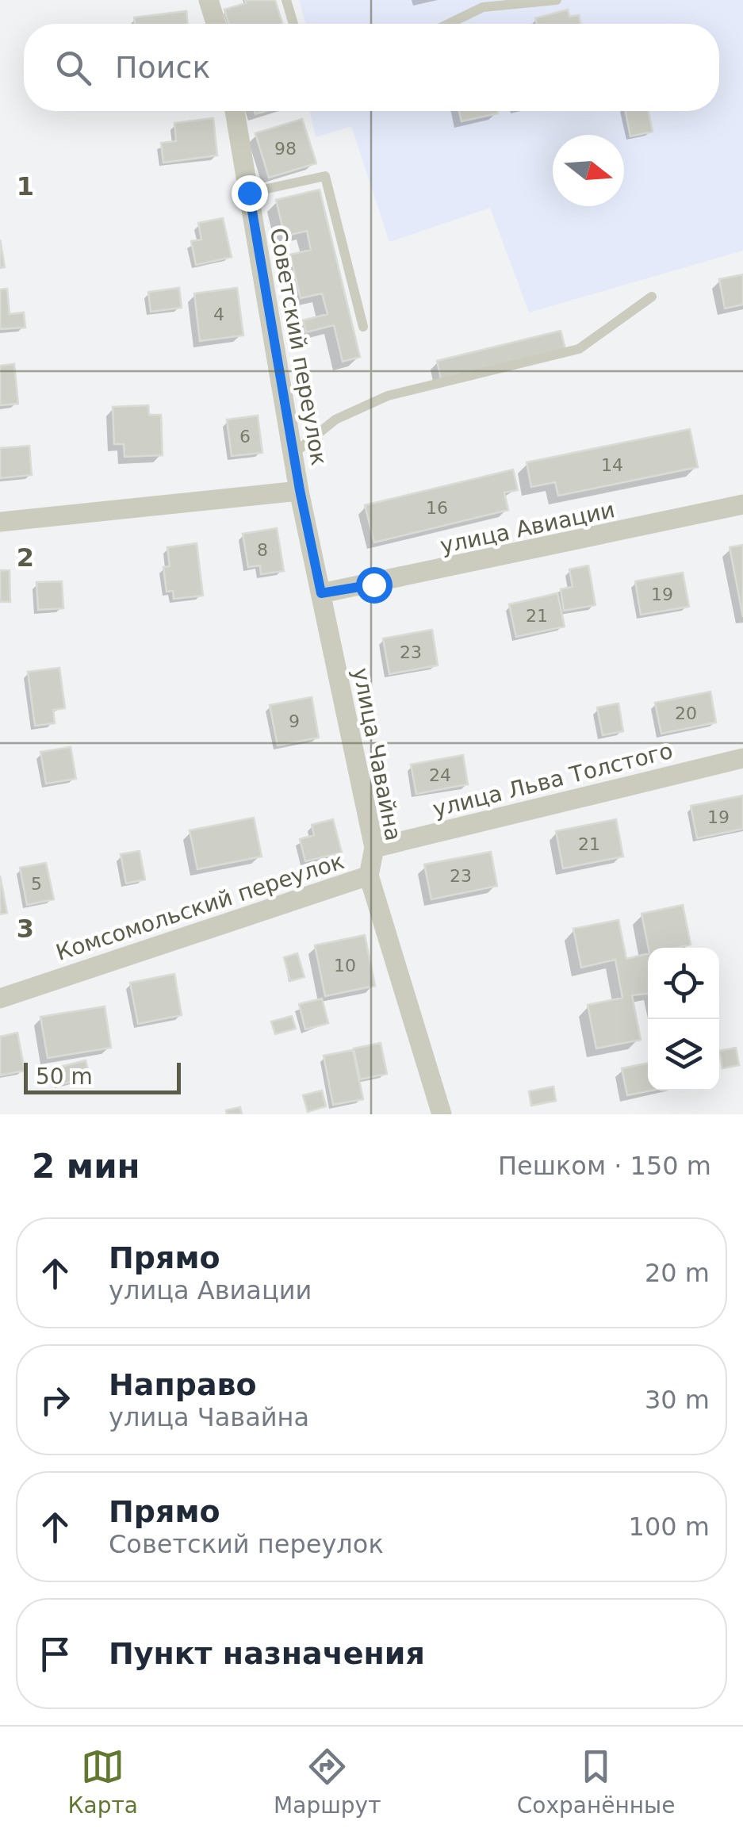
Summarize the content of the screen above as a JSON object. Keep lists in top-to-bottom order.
{
  "streets": {
    "street": [
      "Советский переулок",
      "улица Авиации",
      "улица Чавайна",
      "улица Льва Толстого",
      "Комсомольский переулок"
    ]
  },
  "crossings": [
    ["Советский переулок", "улица Чавайна"],
    ["улица Авиации", "улица Чавайна"],
    ["улица Чавайна", "улица Льва Толстого"],
    ["улица Чавайна", "Комсомольский переулок"]
  ],
  "house_numbers": [
    "98",
    "4",
    "6",
    "14",
    "16",
    "8",
    "19",
    "21",
    "23",
    "20",
    "9",
    "24",
    "19",
    "21",
    "23",
    "5",
    "10"
  ],
  "scale_bar": "50 m",
  "north": "right",
  "page": {
    "search": "Поиск",
    "scale": "50 m",
    "heading": ["2 мин", "Пешком · 150 m"],
    "list": [
      ["Прямо", "улица Авиации", "20 m"],
      ["Направо", "улица Чавайна", "30 m"],
      ["Прямо", "Советский переулок", "100 m"],
      "Пункт назначения"
    ],
    "nav": ["Карта", "Маршрут", "Сохранённые"]
  },
  "grid": {
    "rows": ["1", "2", "3"]
  }
}
